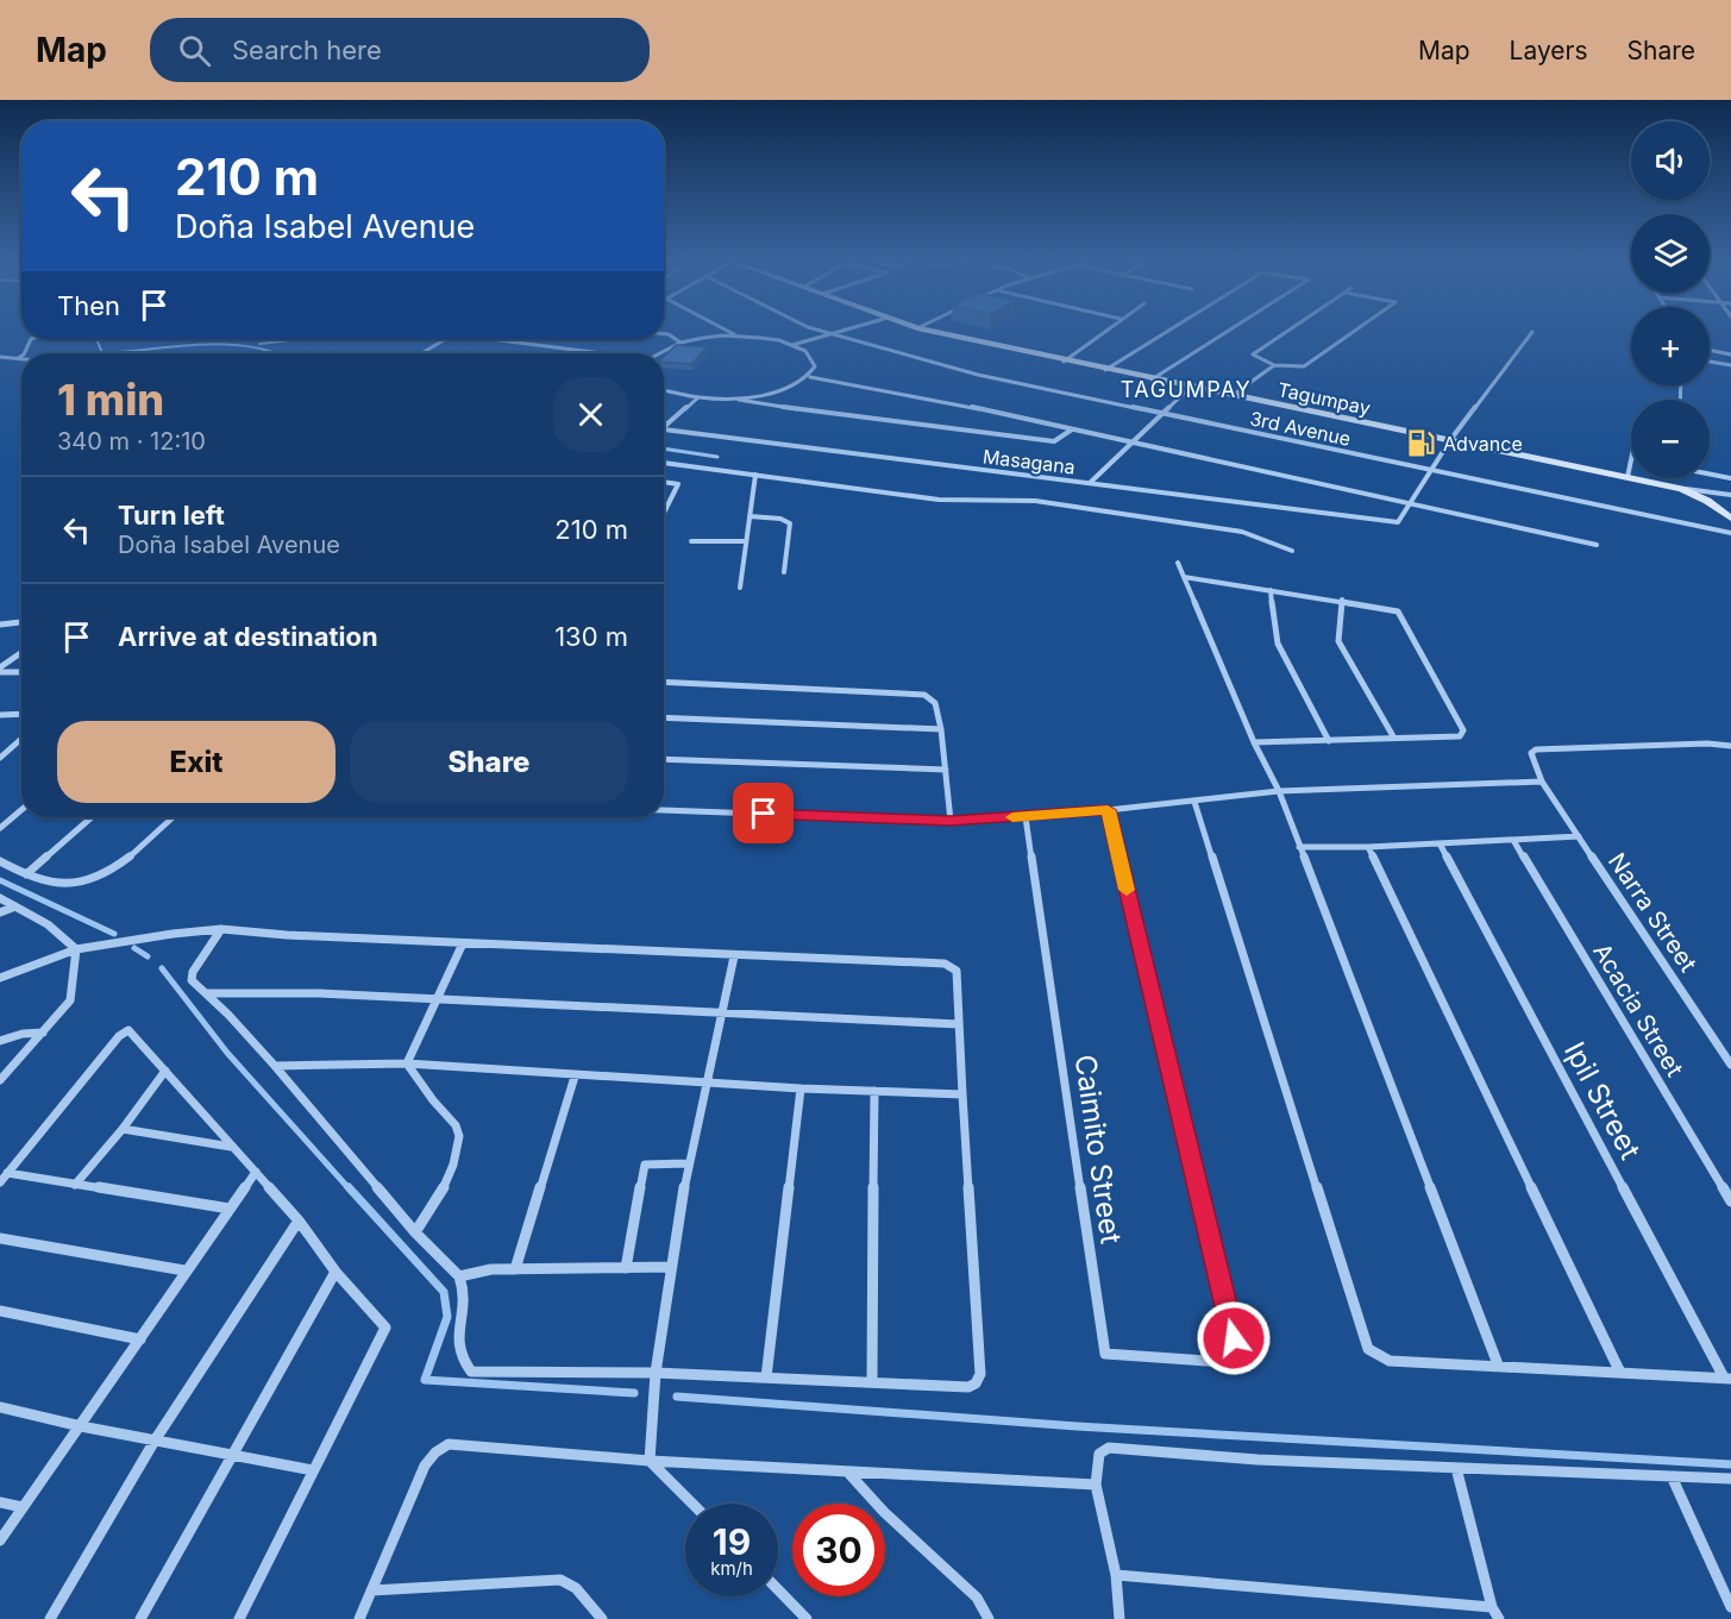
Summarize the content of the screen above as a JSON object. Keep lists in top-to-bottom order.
{
  "streets": {
    "main road": ["Tagumpay"],
    "street": [
      "3rd Avenue",
      "Masagana",
      "Narra Street",
      "Acacia Street",
      "Ipil Street",
      "Caimito Street"
    ]
  },
  "districts": ["TAGUMPAY"],
  "places": {
    "fuel station": ["Advance"]
  },
  "page": {
    "header": "Map",
    "search": "Search here",
    "nav": ["Map", "Layers", "Share"],
    "map_buttons": ["+", "−"],
    "turn": ["210 m", "Doña Isabel Avenue"],
    "then": "Then",
    "heading": ["1 min", "340 m · 12:10"],
    "list": [
      {
        "name": "Turn left",
        "note": "Doña Isabel Avenue",
        "value": "210 m"
      },
      {
        "name": "Arrive at destination",
        "value": "130 m"
      }
    ],
    "buttons": ["Exit", "Share"],
    "speed": "19 km/h",
    "limit": "30"
  }
}
